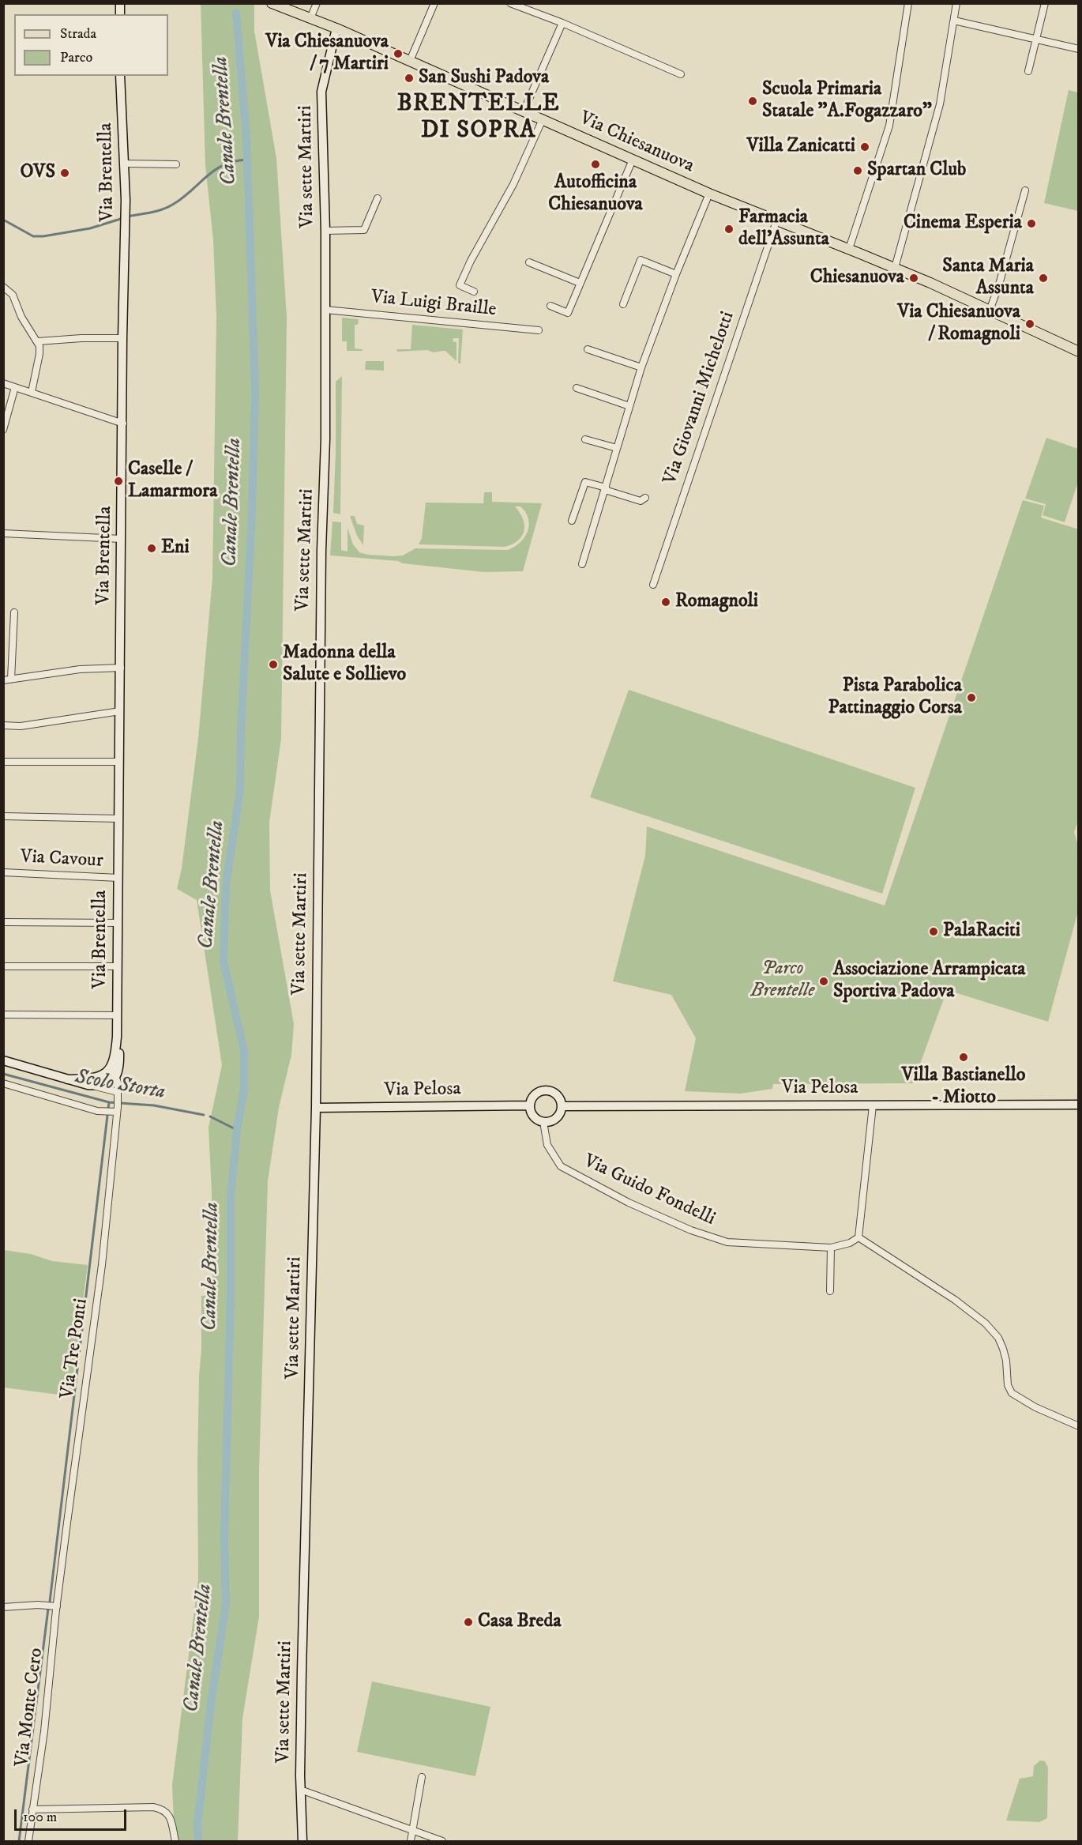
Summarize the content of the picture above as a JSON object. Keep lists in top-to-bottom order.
{
  "streets": {
    "main road": [
      "Via Chiesanuova",
      "Via sette Martiri",
      "Via Brentella",
      "Via Pelosa"
    ],
    "street": [
      "Via Luigi Braille",
      "Via Giovanni Michelotti",
      "Via Cavour",
      "Via Guido Fondelli",
      "Via Tre Ponti",
      "Via Monte Cero"
    ]
  },
  "crossings": [
    ["Via Chiesanuova", "Via sette Martiri"],
    ["Via Chiesanuova", "Via Giovanni Michelotti"],
    ["Via sette Martiri", "Via Luigi Braille"],
    ["Via sette Martiri", "Via Pelosa"],
    ["Via Brentella", "Via Cavour"],
    ["Via Pelosa", "Via Guido Fondelli"],
    ["Via Tre Ponti", "Via Monte Cero"]
  ],
  "districts": ["BRENTELLE DI SOPRA"],
  "water": ["Canale Brentella", "Scolo Storta"],
  "parks": ["Parco Brentelle"],
  "places": [
    "Via Chiesanuova / 7 Martiri",
    "San Sushi Padova",
    "Scuola Primaria Statale \"A.Fogazzaro\"",
    "Villa Zanicatti",
    "Autofficina Chiesanuova",
    "Spartan Club",
    "OVS",
    "Cinema Esperia",
    "Farmacia dell'Assunta",
    "Chiesanuova",
    "Santa Maria Assunta",
    "Via Chiesanuova / Romagnoli",
    "Caselle / Lamarmora",
    "Eni",
    "Romagnoli",
    "Madonna della Salute e Sollievo",
    "Pista Parabolica Pattinaggio Corsa",
    "PalaRaciti",
    "Associazione Arrampicata Sportiva Padova",
    "Villa Bastianello - Miotto",
    "Casa Breda"
  ],
  "legend": ["Strada", "Parco"],
  "scale_bar": "100 m"
}
